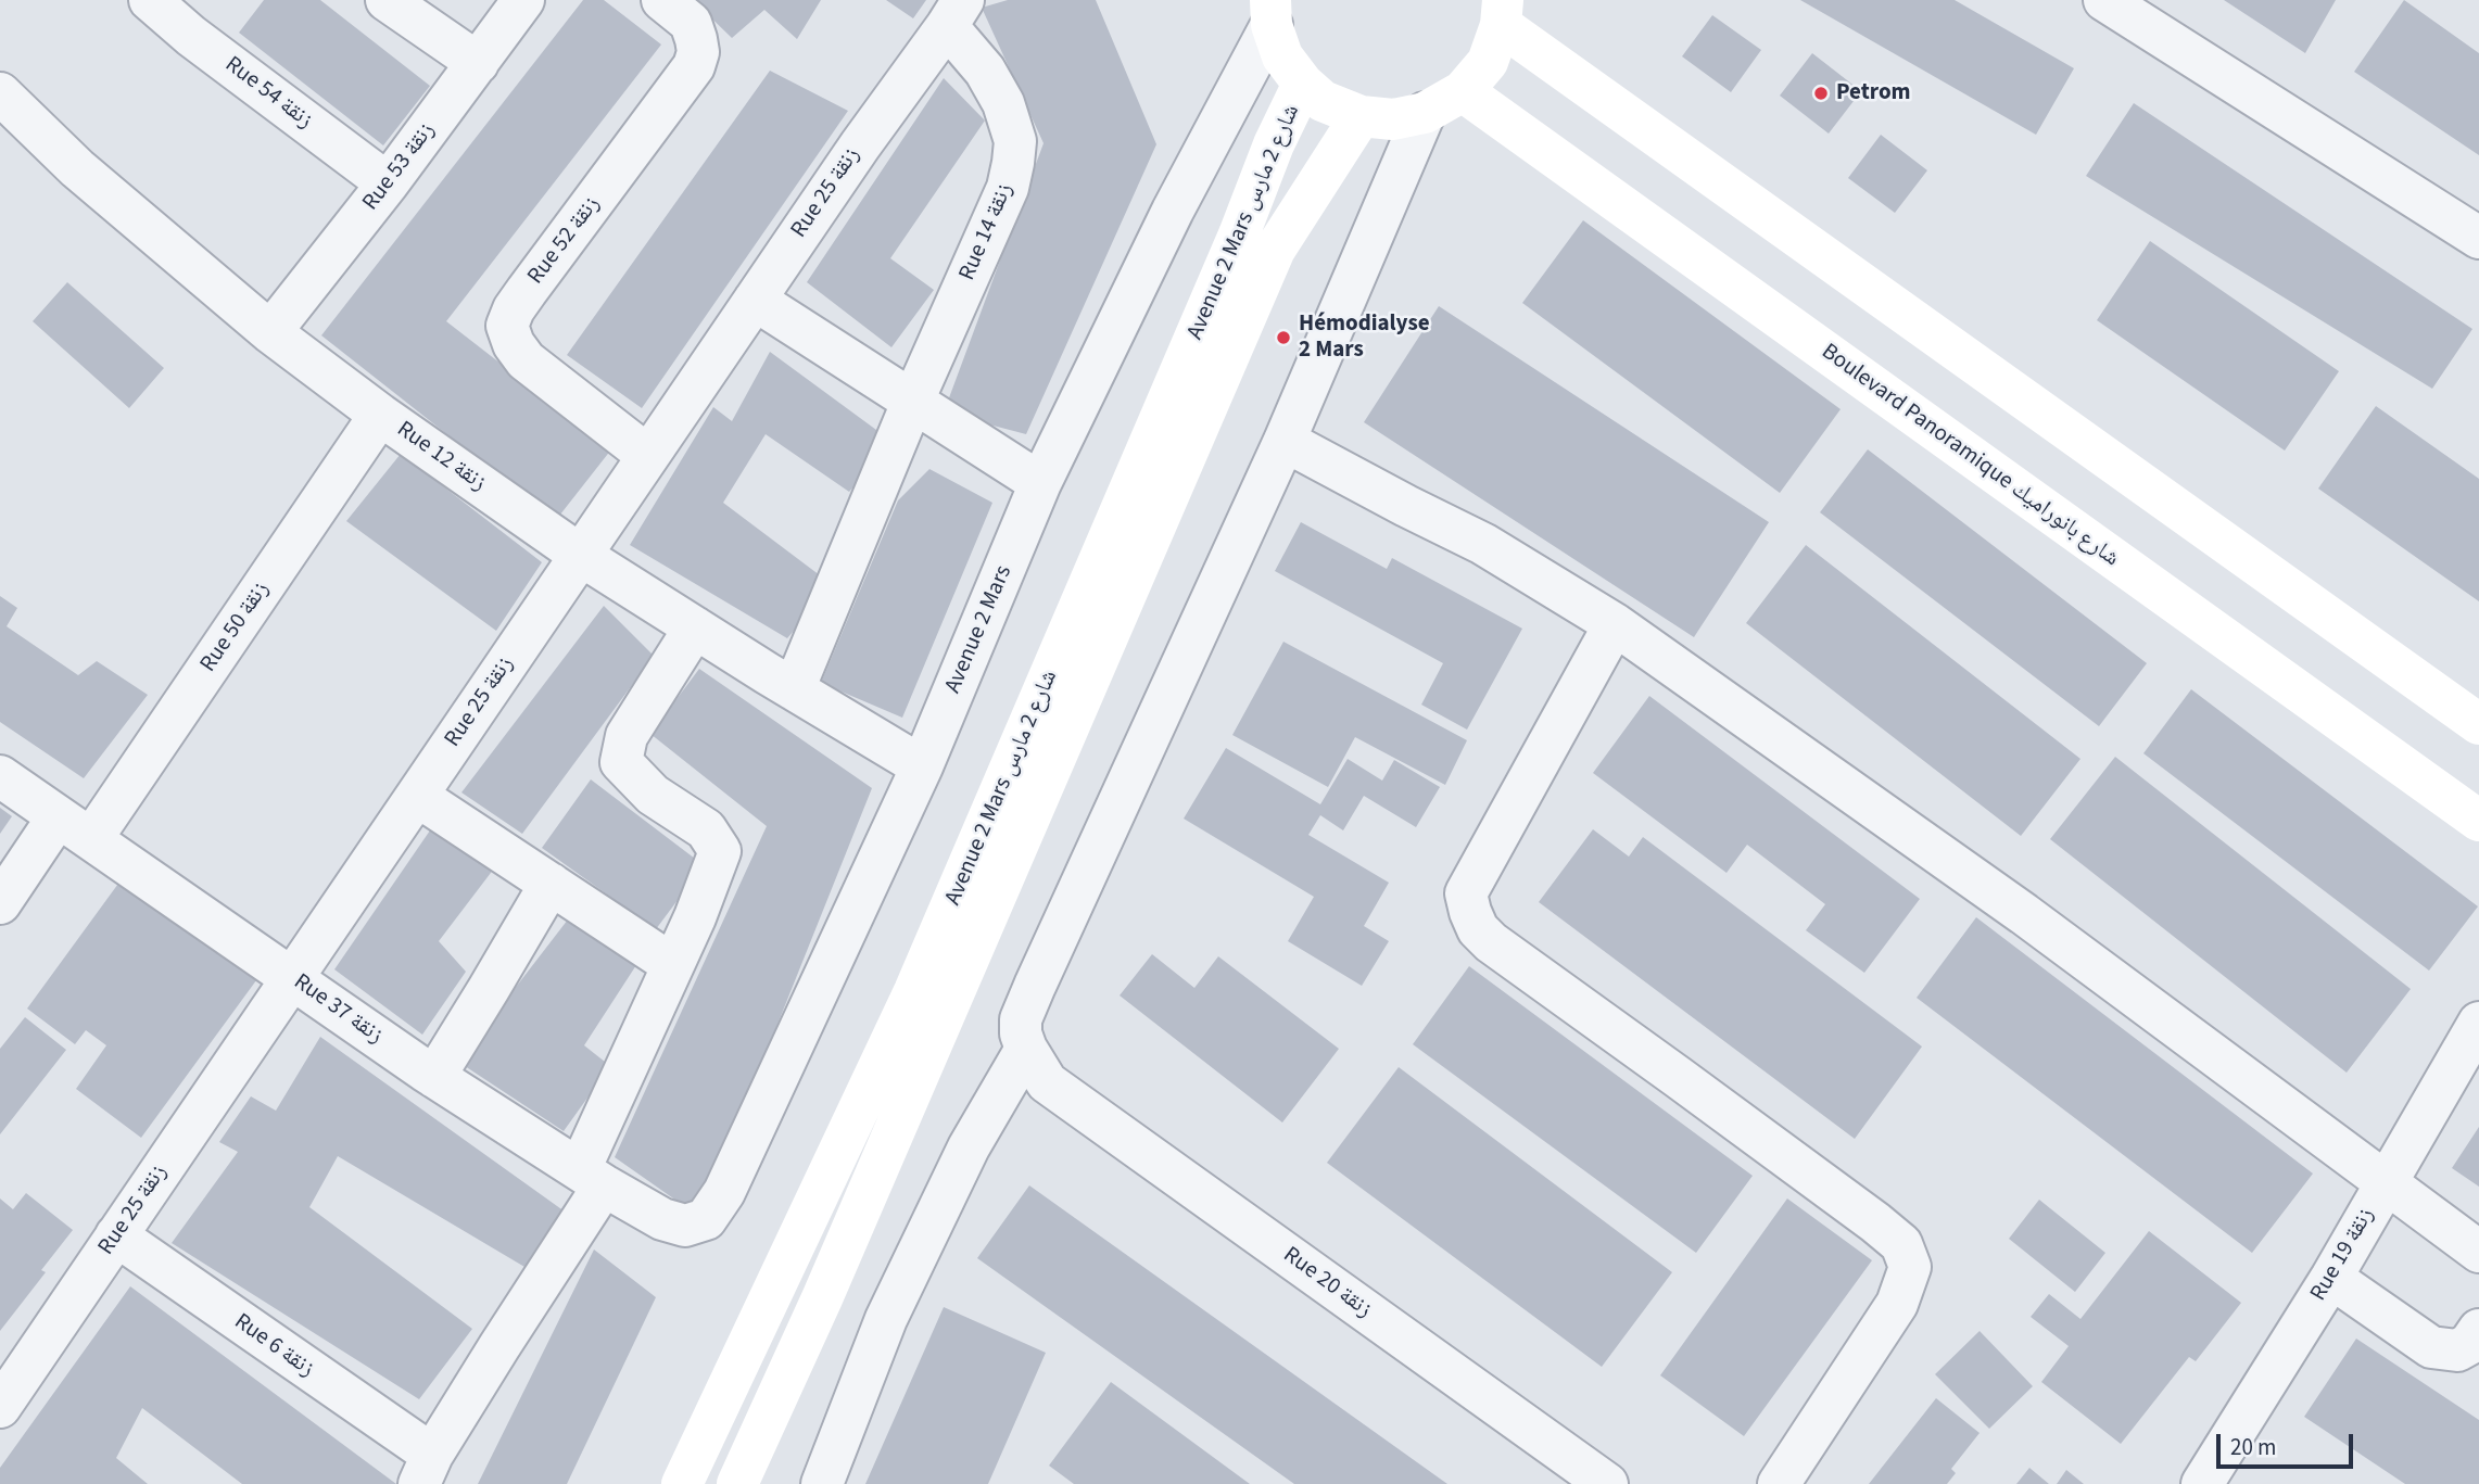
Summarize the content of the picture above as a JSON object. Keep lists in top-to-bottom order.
{
  "streets": {
    "main road": ["Avenue 2 Mars شارع 2 مارس", "Boulevard Panoramique شارع بانوراميك"],
    "street": [
      "Rue 54 زنقة",
      "Rue 53 زنقة",
      "Rue 25 زنقة",
      "Rue 14 زنقة",
      "Rue 52 زنقة",
      "Rue 12 زنقة",
      "Rue 50 زنقة",
      "Avenue 2 Mars",
      "Rue 37 زنقة",
      "Rue 19 زنقة",
      "Rue 20 زنقة",
      "Rue 6 زنقة"
    ]
  },
  "crossings": [
    ["Rue 54 زنقة", "Rue 53 زنقة"],
    ["Rue 53 زنقة", "Rue 12 زنقة"],
    ["Rue 25 زنقة", "Rue 14 زنقة"],
    ["Rue 25 زنقة", "Rue 52 زنقة"],
    ["Rue 25 زنقة", "Rue 12 زنقة"],
    ["Rue 25 زنقة", "Rue 37 زنقة"],
    ["Rue 25 زنقة", "Rue 6 زنقة"],
    ["Rue 14 زنقة", "Rue 12 زنقة"],
    ["Rue 12 زنقة", "Rue 50 زنقة"],
    ["Rue 12 زنقة", "Avenue 2 Mars"],
    ["Rue 50 زنقة", "Rue 37 زنقة"],
    ["Avenue 2 Mars", "Rue 37 زنقة"]
  ],
  "places": ["Petrom", "Hémodialyse 2 Mars"],
  "scale_bar": "20 m"
}
